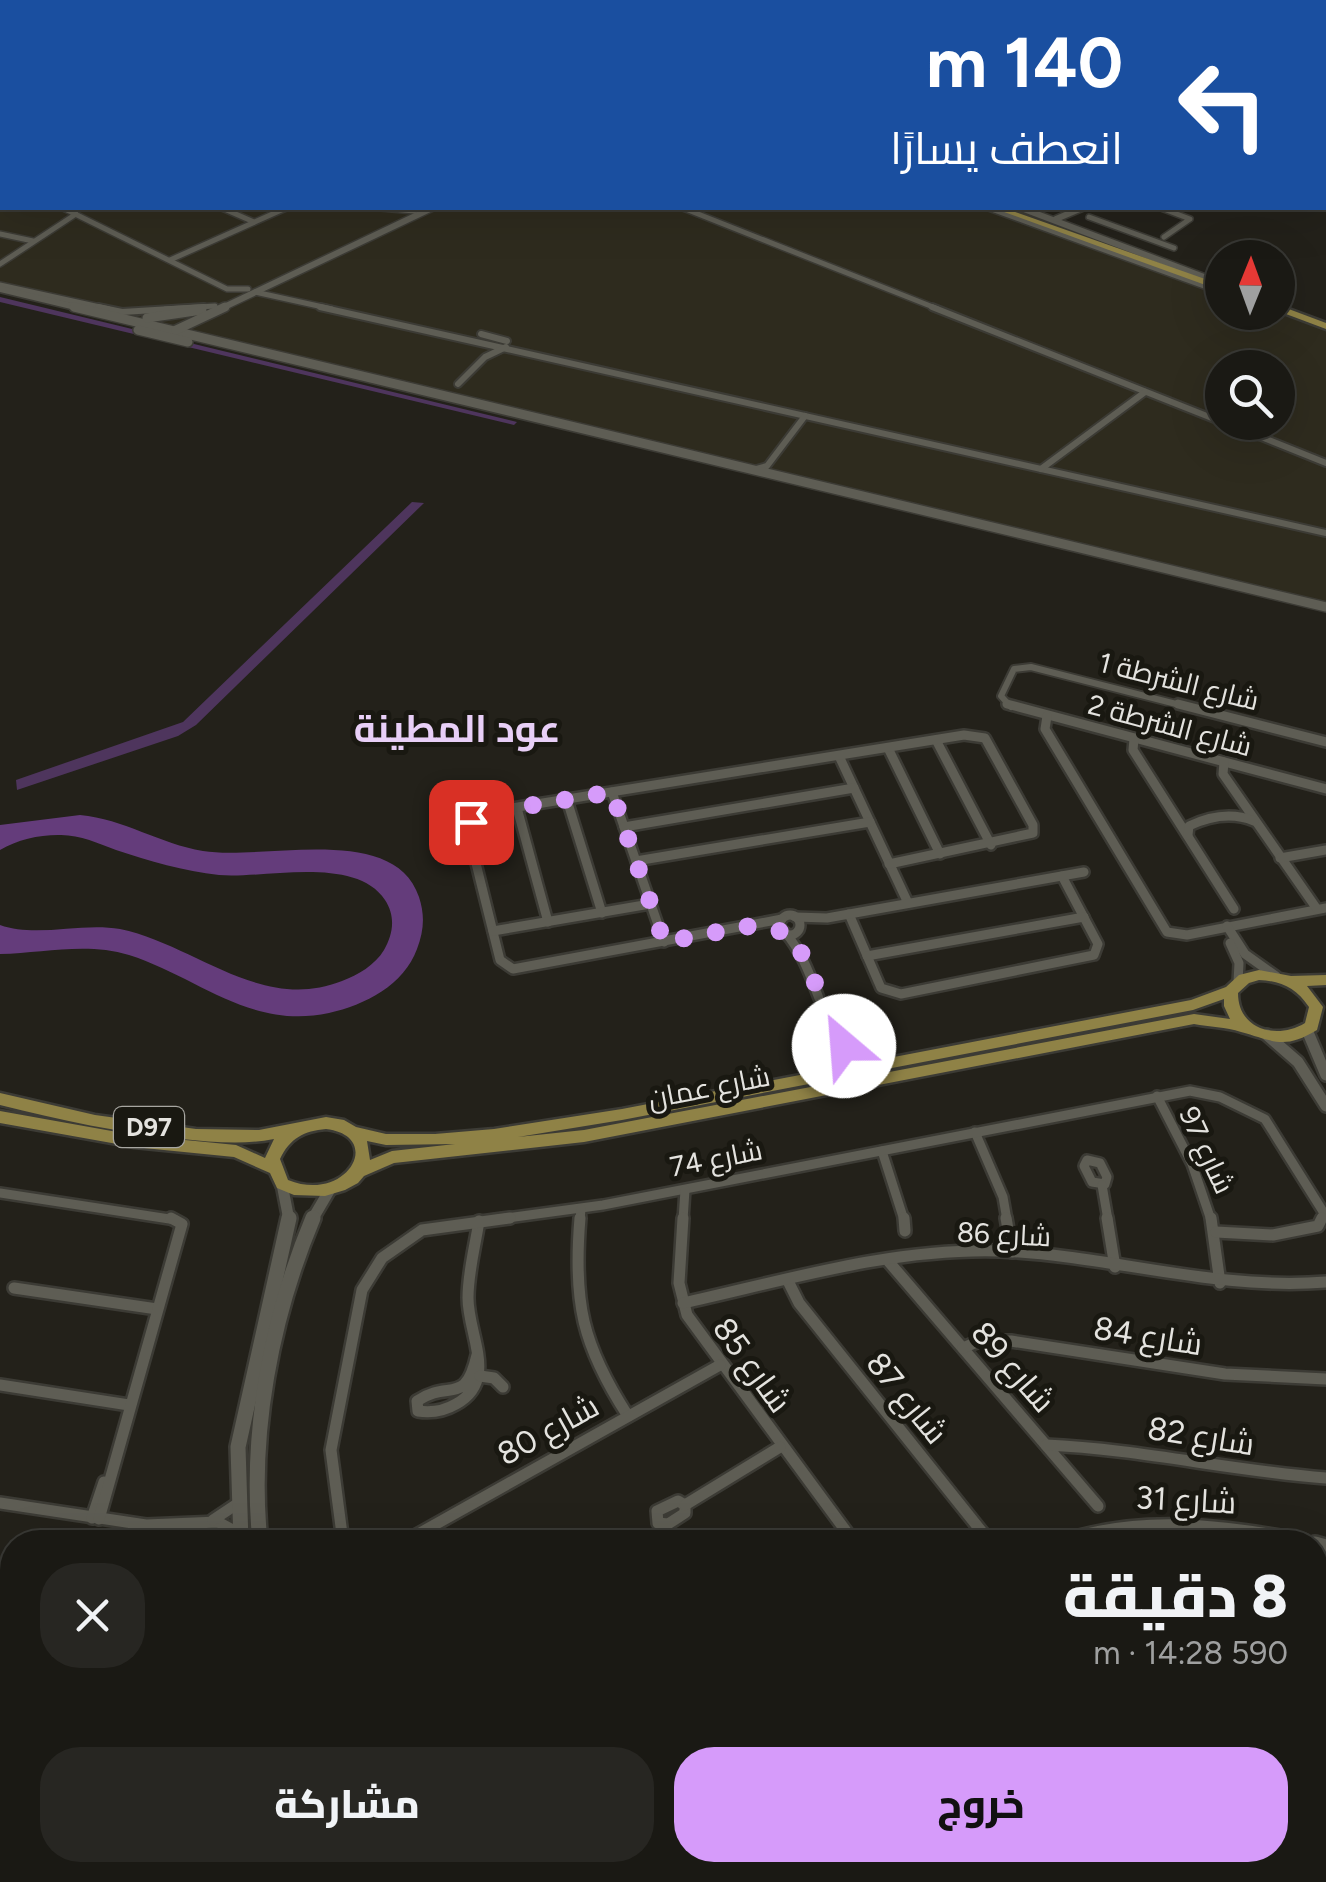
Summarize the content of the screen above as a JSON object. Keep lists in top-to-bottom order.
{
  "streets": {
    "main road": ["شارع عمان", "D97"],
    "street": [
      "شارع الشرطة 1",
      "شارع الشرطة 2",
      "شارع 97",
      "شارع 74",
      "شارع 86",
      "شارع 84",
      "شارع 85",
      "شارع 89",
      "شارع 87",
      "شارع 80",
      "شارع 82",
      "شارع 31"
    ]
  },
  "crossings": [
    ["شارع الشرطة 1", "شارع الشرطة 2"],
    ["شارع عمان", "D97"],
    ["شارع 97", "شارع 74"],
    ["شارع 97", "شارع 86"],
    ["شارع 74", "شارع 85"],
    ["شارع 86", "شارع 85"],
    ["شارع 86", "شارع 89"],
    ["شارع 86", "شارع 87"],
    ["شارع 84", "شارع 89"],
    ["شارع 85", "شارع 80"],
    ["شارع 89", "شارع 82"]
  ],
  "districts": ["عود المطينة"],
  "north": "top",
  "page": {
    "turn": ["140 m", "انعطف يسارًا"],
    "heading": ["8 دقيقة", "590 m · 14:28"],
    "buttons": ["خروج", "مشاركة"]
  }
}
